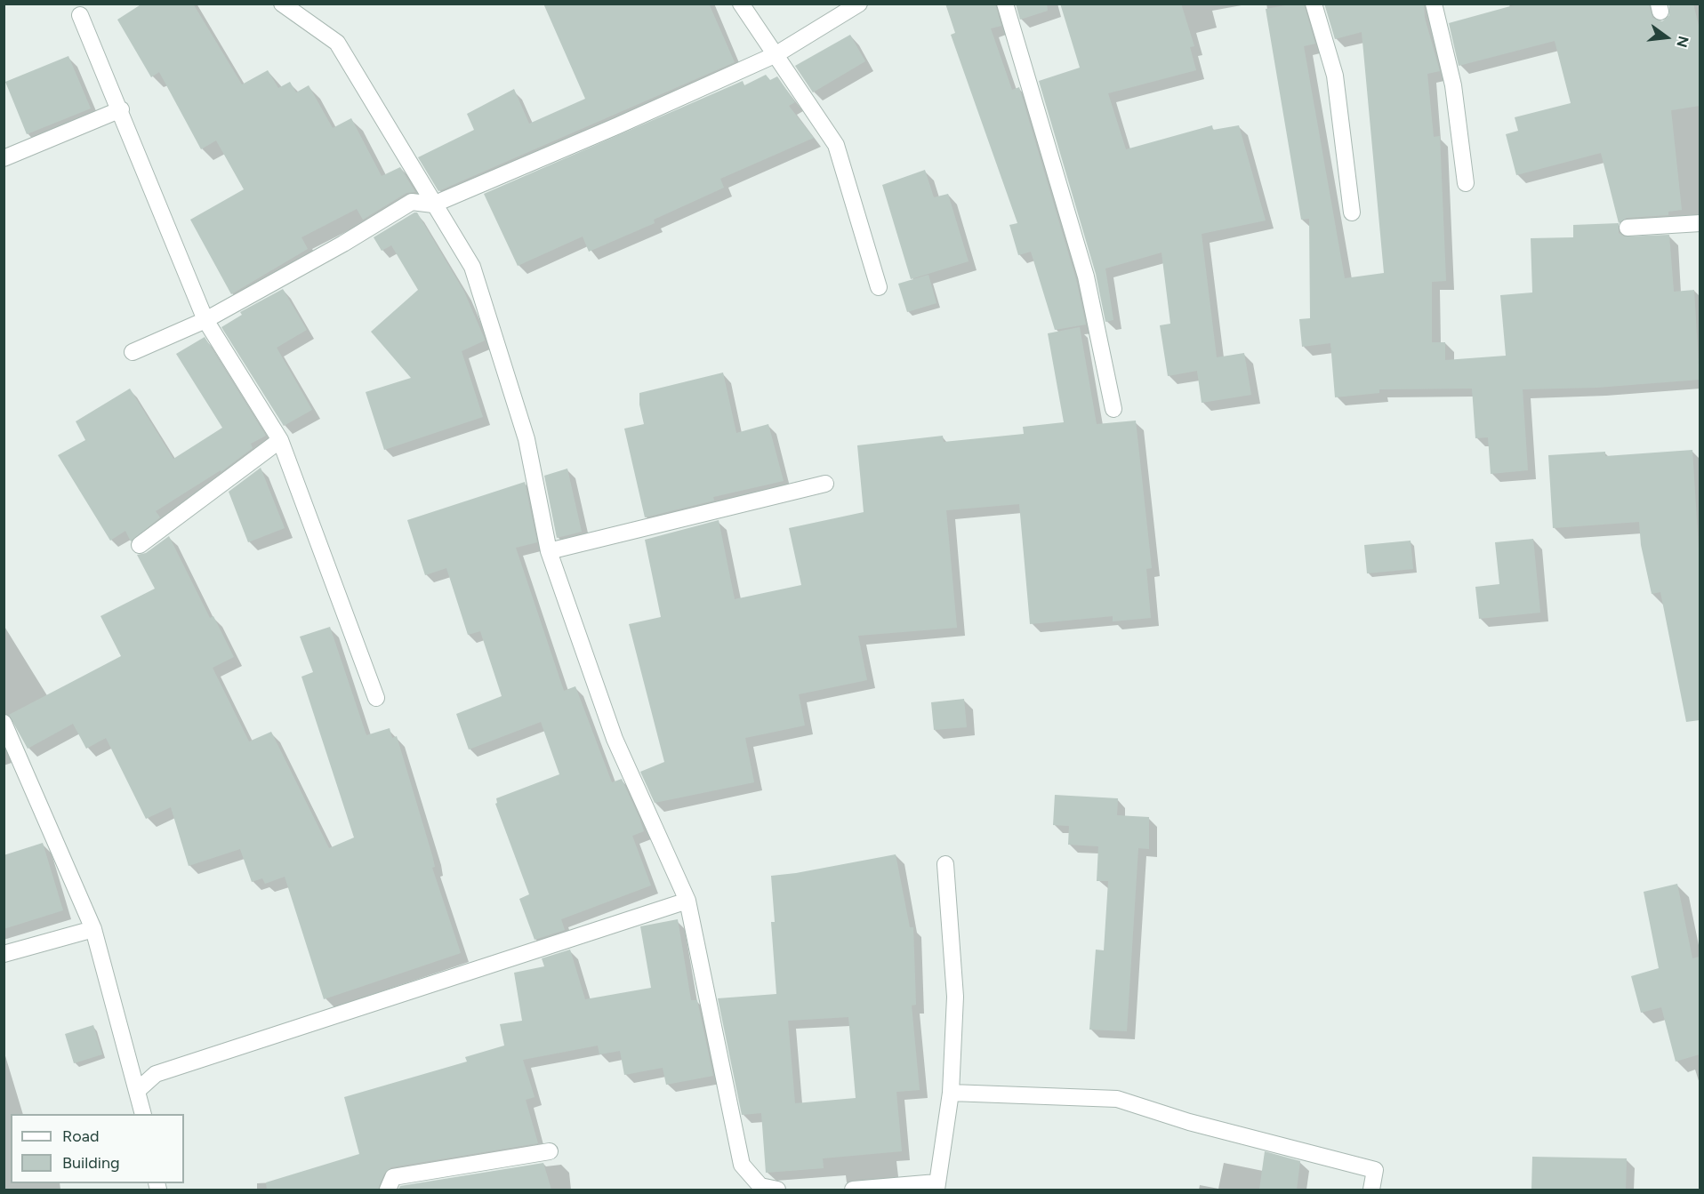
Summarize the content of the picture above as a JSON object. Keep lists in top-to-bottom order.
{
  "legend": ["Road", "Building"],
  "north": "right"
}
